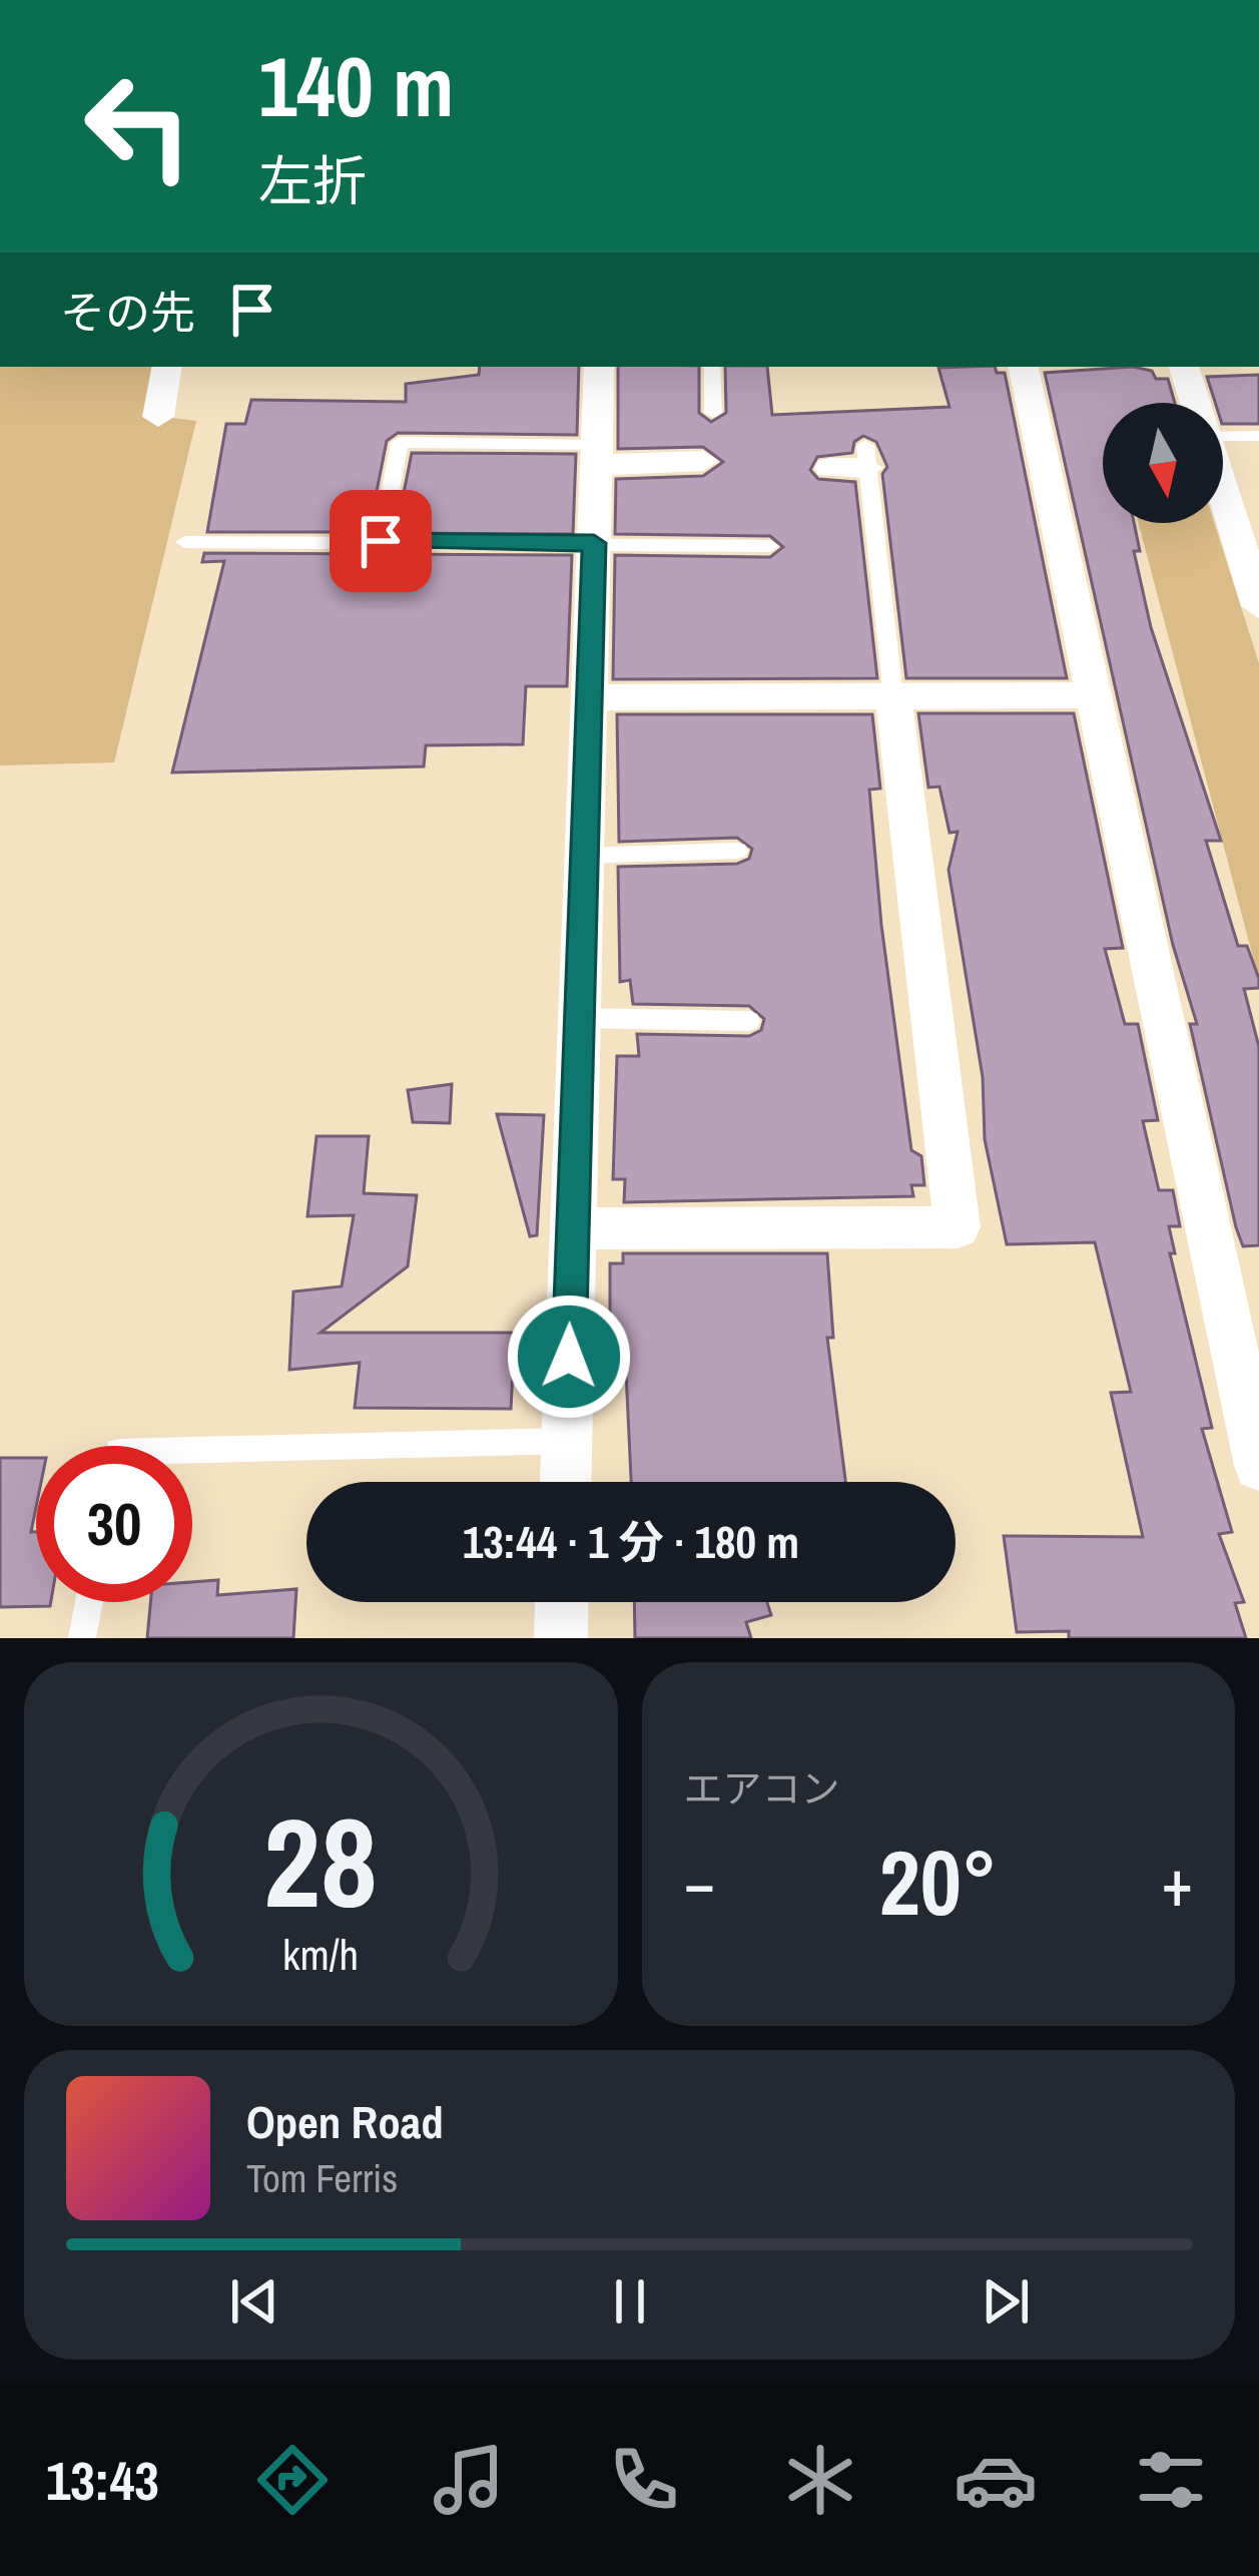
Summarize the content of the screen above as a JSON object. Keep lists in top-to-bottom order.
{
  "north": "bottom",
  "page": {
    "turn": ["140 m", "左折"],
    "then": "その先",
    "limit": "30",
    "trip": "13:44 · 1 分 · 180 m",
    "tile": "エアコン",
    "heat": ["−", "20°", "+"],
    "song": ["Open Road", "Tom Ferris"],
    "tabs": "13:43",
    "gauge": ["28", "km/h"]
  }
}
